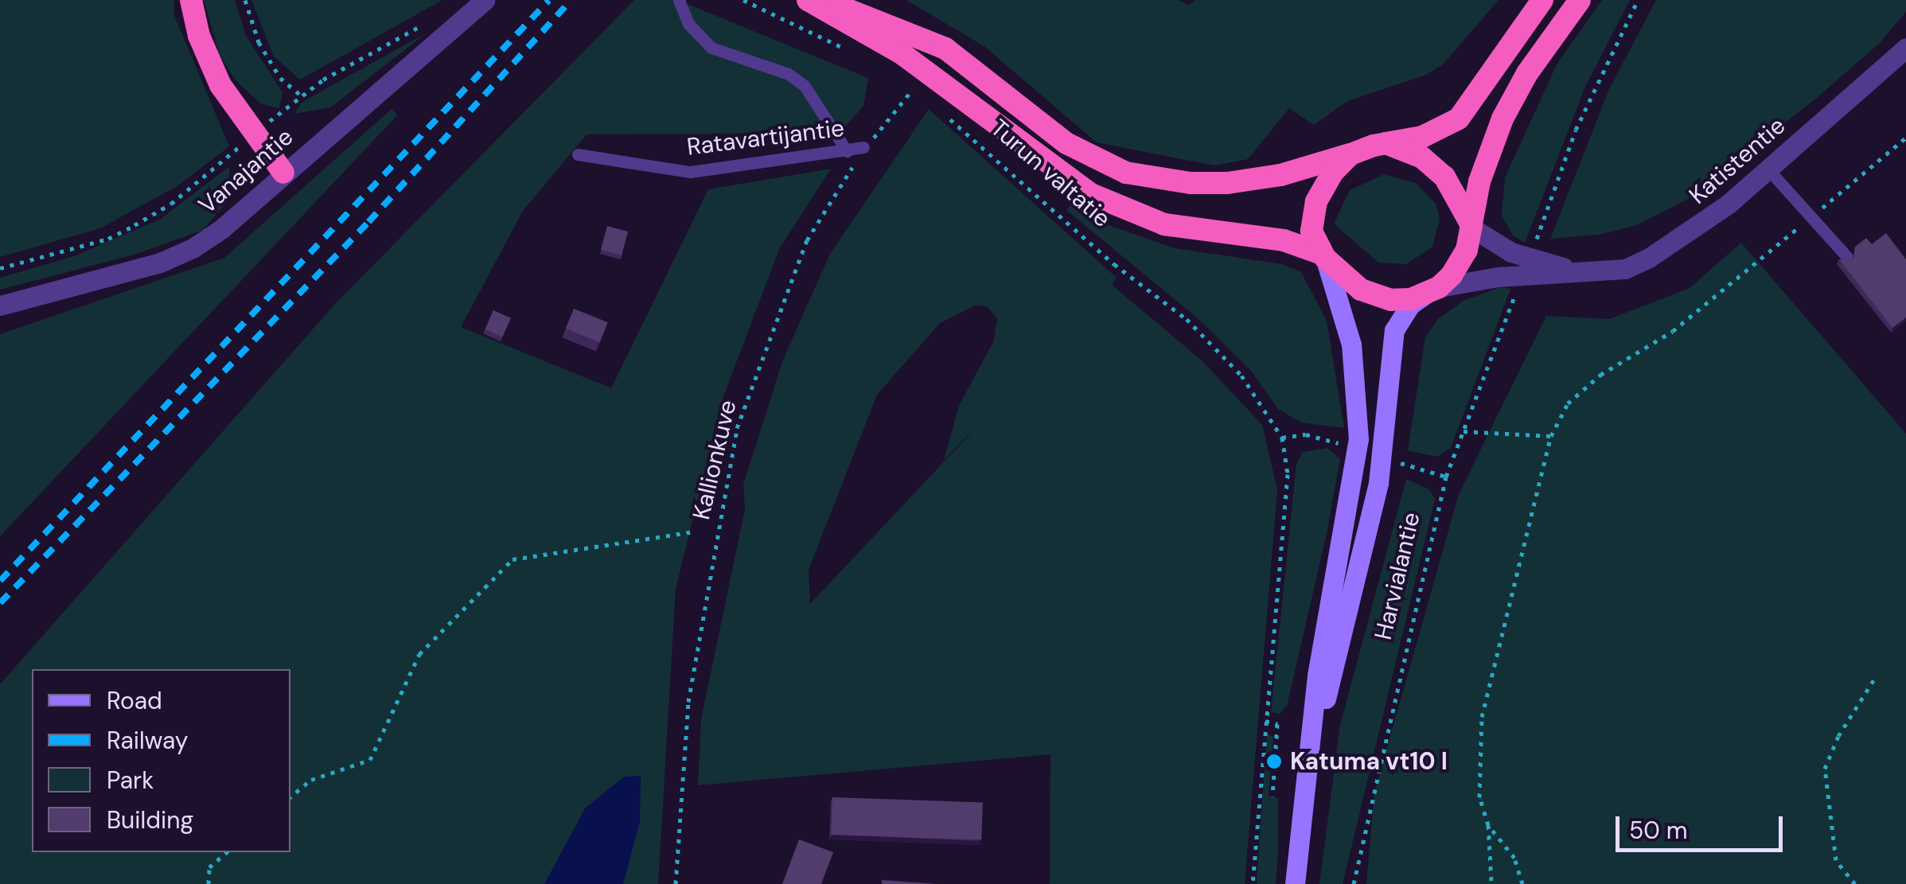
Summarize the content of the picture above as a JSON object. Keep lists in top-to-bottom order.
{
  "streets": {
    "highway": ["Turun valtatie"],
    "main road": ["Harvialantie"],
    "street": ["Katistentie", "Vanajantie"],
    "lane": ["Ratavartijantie"],
    "path": ["Kallionkuve"]
  },
  "crossings": [
    ["Ratavartijantie", "Kallionkuve"],
    ["Katistentie", "Turun valtatie"],
    ["Katistentie", "Harvialantie"],
    ["Turun valtatie", "Harvialantie"]
  ],
  "places": ["Katuma vt10 I"],
  "legend": [
    "Road",
    "Railway",
    "Park",
    "Building"
  ],
  "scale_bar": "50 m"
}
